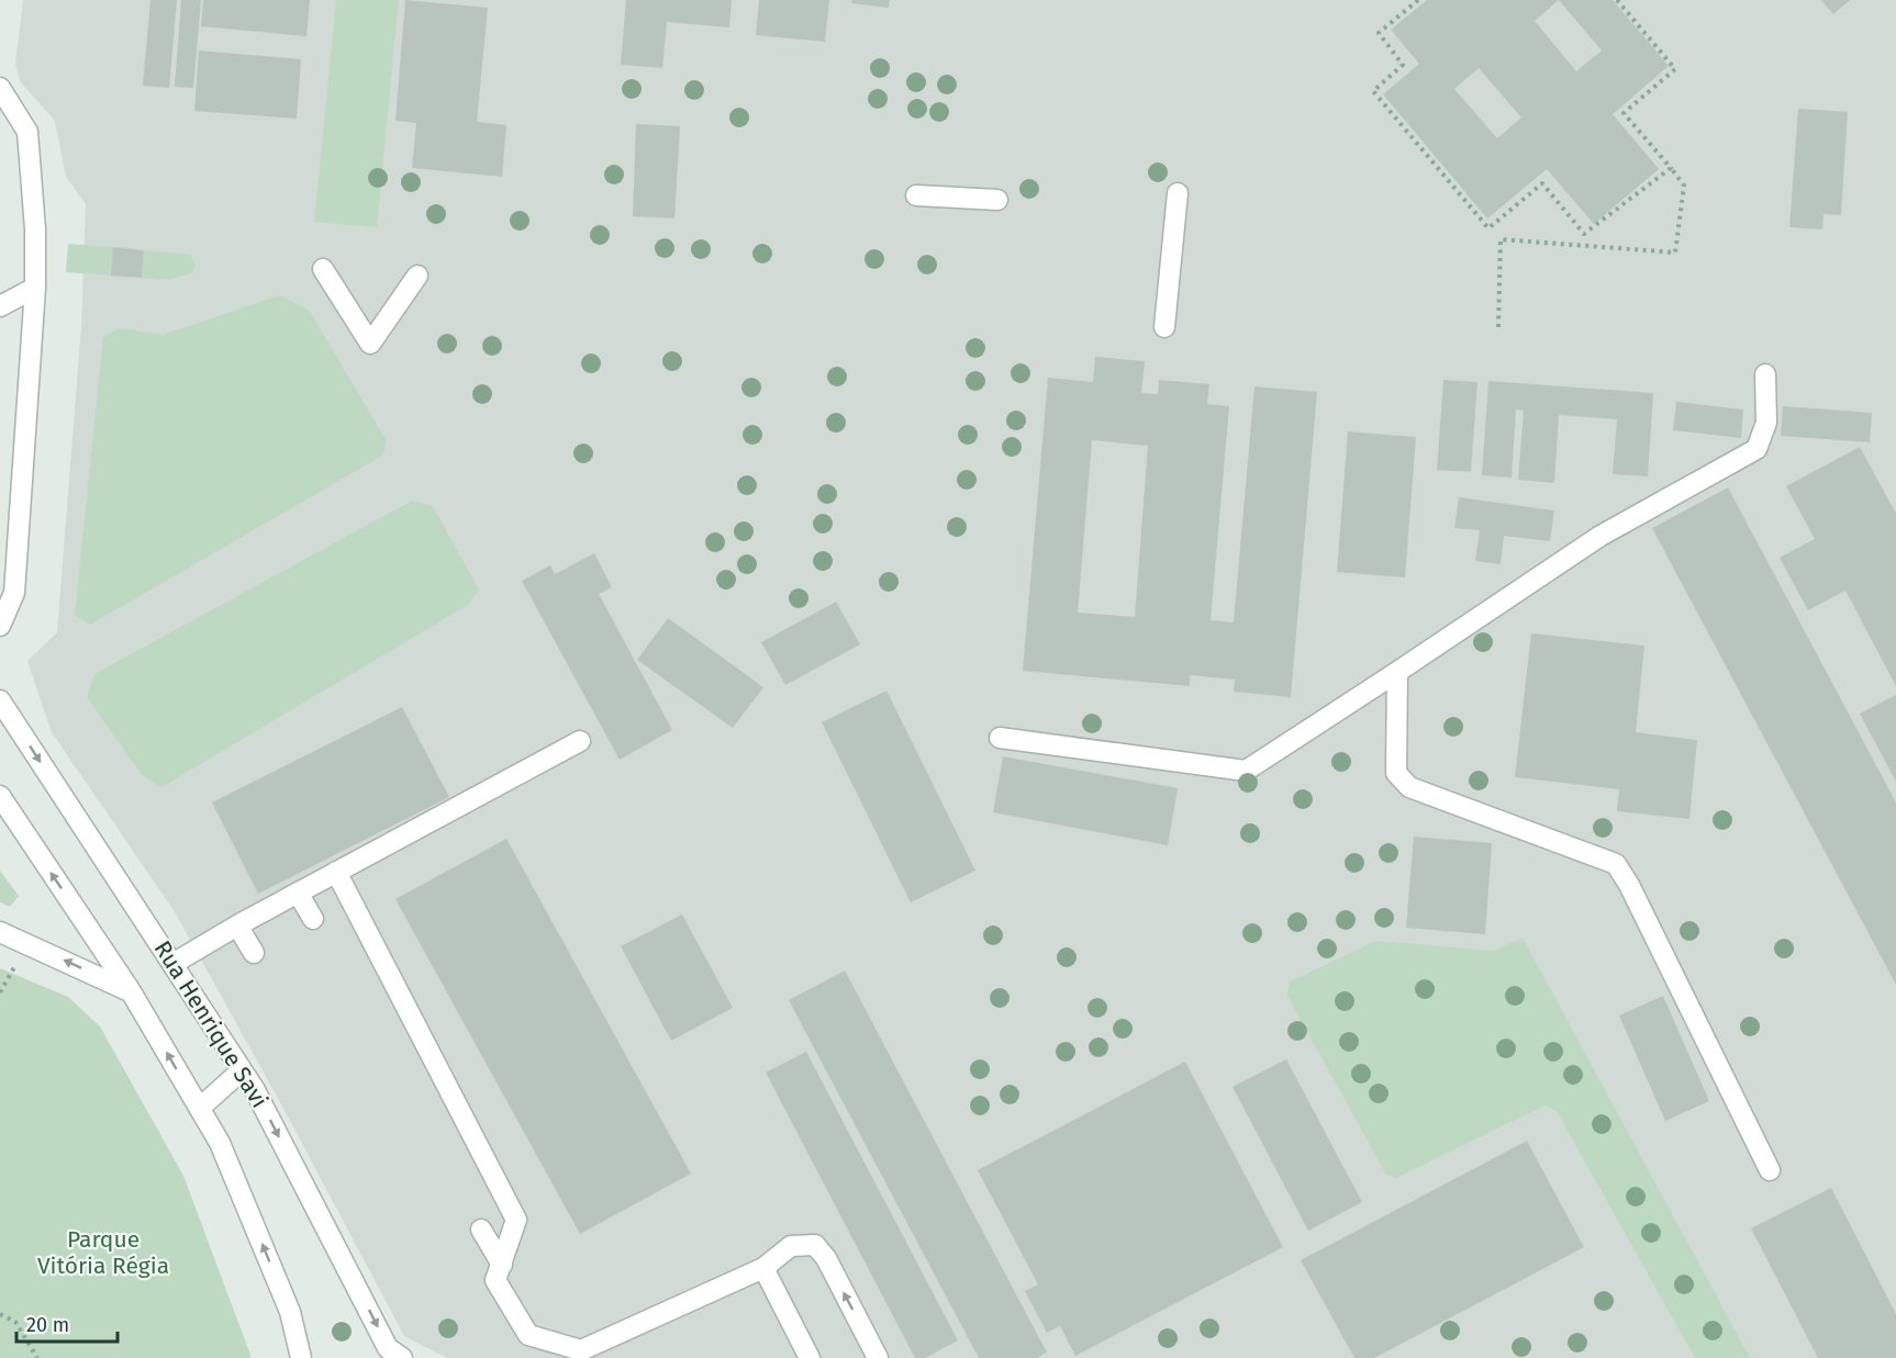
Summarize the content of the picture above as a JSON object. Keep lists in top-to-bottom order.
{
  "streets": {
    "street": ["Rua Henrique Savi"]
  },
  "parks": ["Parque Vitória Régia"],
  "scale_bar": "20 m"
}
